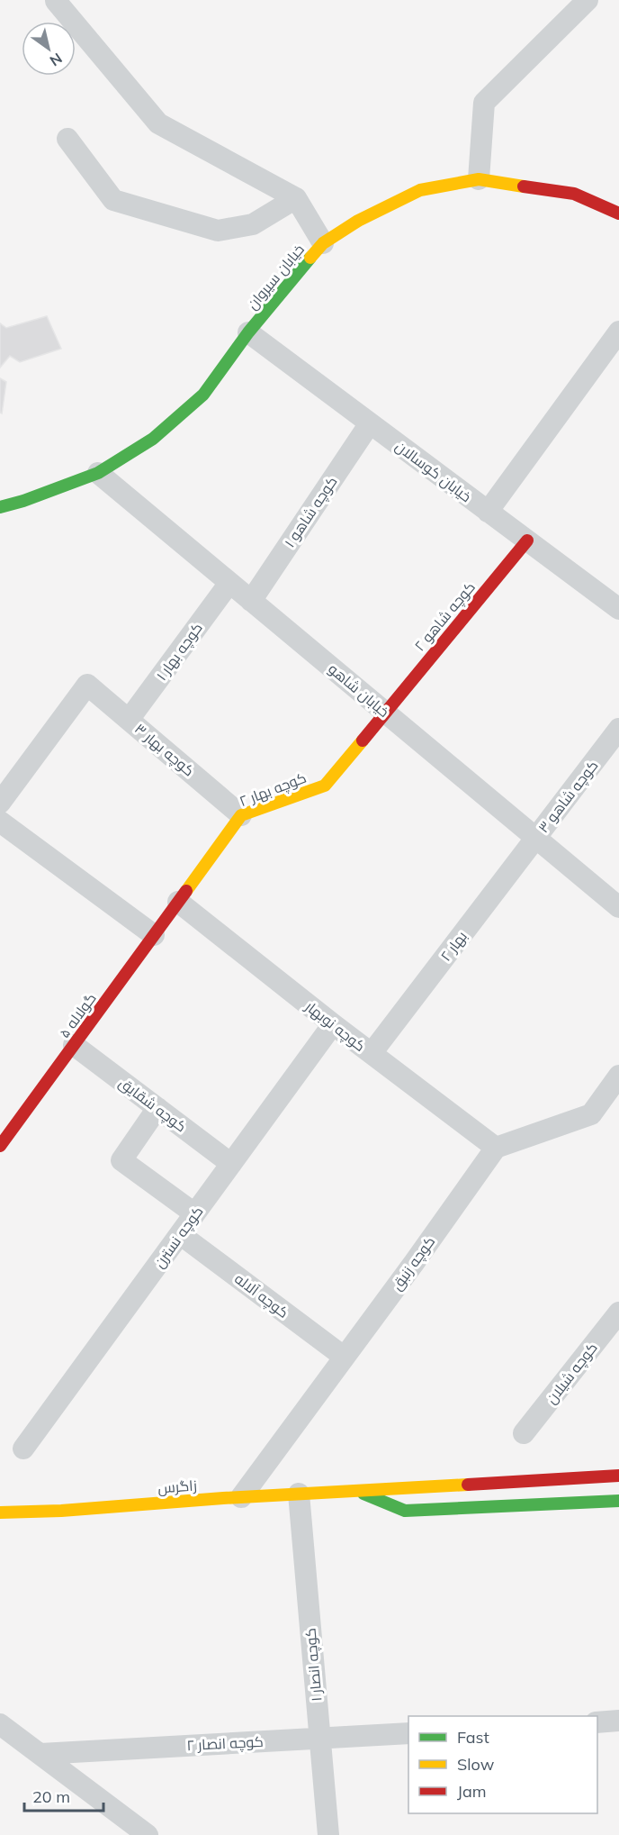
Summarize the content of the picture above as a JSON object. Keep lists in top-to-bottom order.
{
  "streets": {
    "street": [
      "خیابان سیروان",
      "خیابان کوسالان",
      "کوچه شاهو ۱",
      "کوچه شاهو ۲",
      "کوچه بهار ۱",
      "خیابان شاهو",
      "کوچه بهار ۳",
      "کوچه بهار ۲",
      "کوچه شاهو ۳",
      "بهار ۲",
      "گولاله ۵",
      "کوچه نوبهار",
      "کوچه شقایق",
      "کوچه نسترن",
      "کوچه زنبق",
      "کوچه آلاله",
      "کوچه شیلان",
      "زاگرس",
      "کوچه انصار ۱",
      "کوچه انصار ۲"
    ]
  },
  "crossings": [
    ["خیابان سیروان", "خیابان کوسالان"],
    ["خیابان سیروان", "خیابان شاهو"],
    ["خیابان کوسالان", "کوچه شاهو ۱"],
    ["خیابان کوسالان", "کوچه شاهو ۲"],
    ["کوچه شاهو ۱", "خیابان شاهو"],
    ["کوچه شاهو ۲", "خیابان شاهو"],
    ["کوچه شاهو ۲", "کوچه بهار ۲"],
    ["کوچه بهار ۱", "خیابان شاهو"],
    ["کوچه بهار ۱", "کوچه بهار ۳"],
    ["خیابان شاهو", "کوچه بهار ۲"],
    ["خیابان شاهو", "کوچه شاهو ۳"],
    ["خیابان شاهو", "بهار ۲"],
    ["کوچه بهار ۳", "کوچه بهار ۲"],
    ["کوچه بهار ۲", "گولاله ۵"],
    ["کوچه بهار ۲", "کوچه نوبهار"],
    ["کوچه شاهو ۳", "بهار ۲"],
    ["بهار ۲", "کوچه نوبهار"],
    ["گولاله ۵", "کوچه نوبهار"],
    ["گولاله ۵", "کوچه شقایق"],
    ["کوچه نوبهار", "کوچه نسترن"],
    ["کوچه نوبهار", "کوچه زنبق"],
    ["کوچه شقایق", "کوچه نسترن"],
    ["کوچه نسترن", "کوچه آلاله"],
    ["کوچه زنبق", "کوچه آلاله"],
    ["کوچه زنبق", "زاگرس"],
    ["زاگرس", "کوچه انصار ۱"],
    ["کوچه انصار ۱", "کوچه انصار ۲"]
  ],
  "legend": ["Fast", "Slow", "Jam"],
  "scale_bar": "20 m",
  "north": "bottom right"
}
